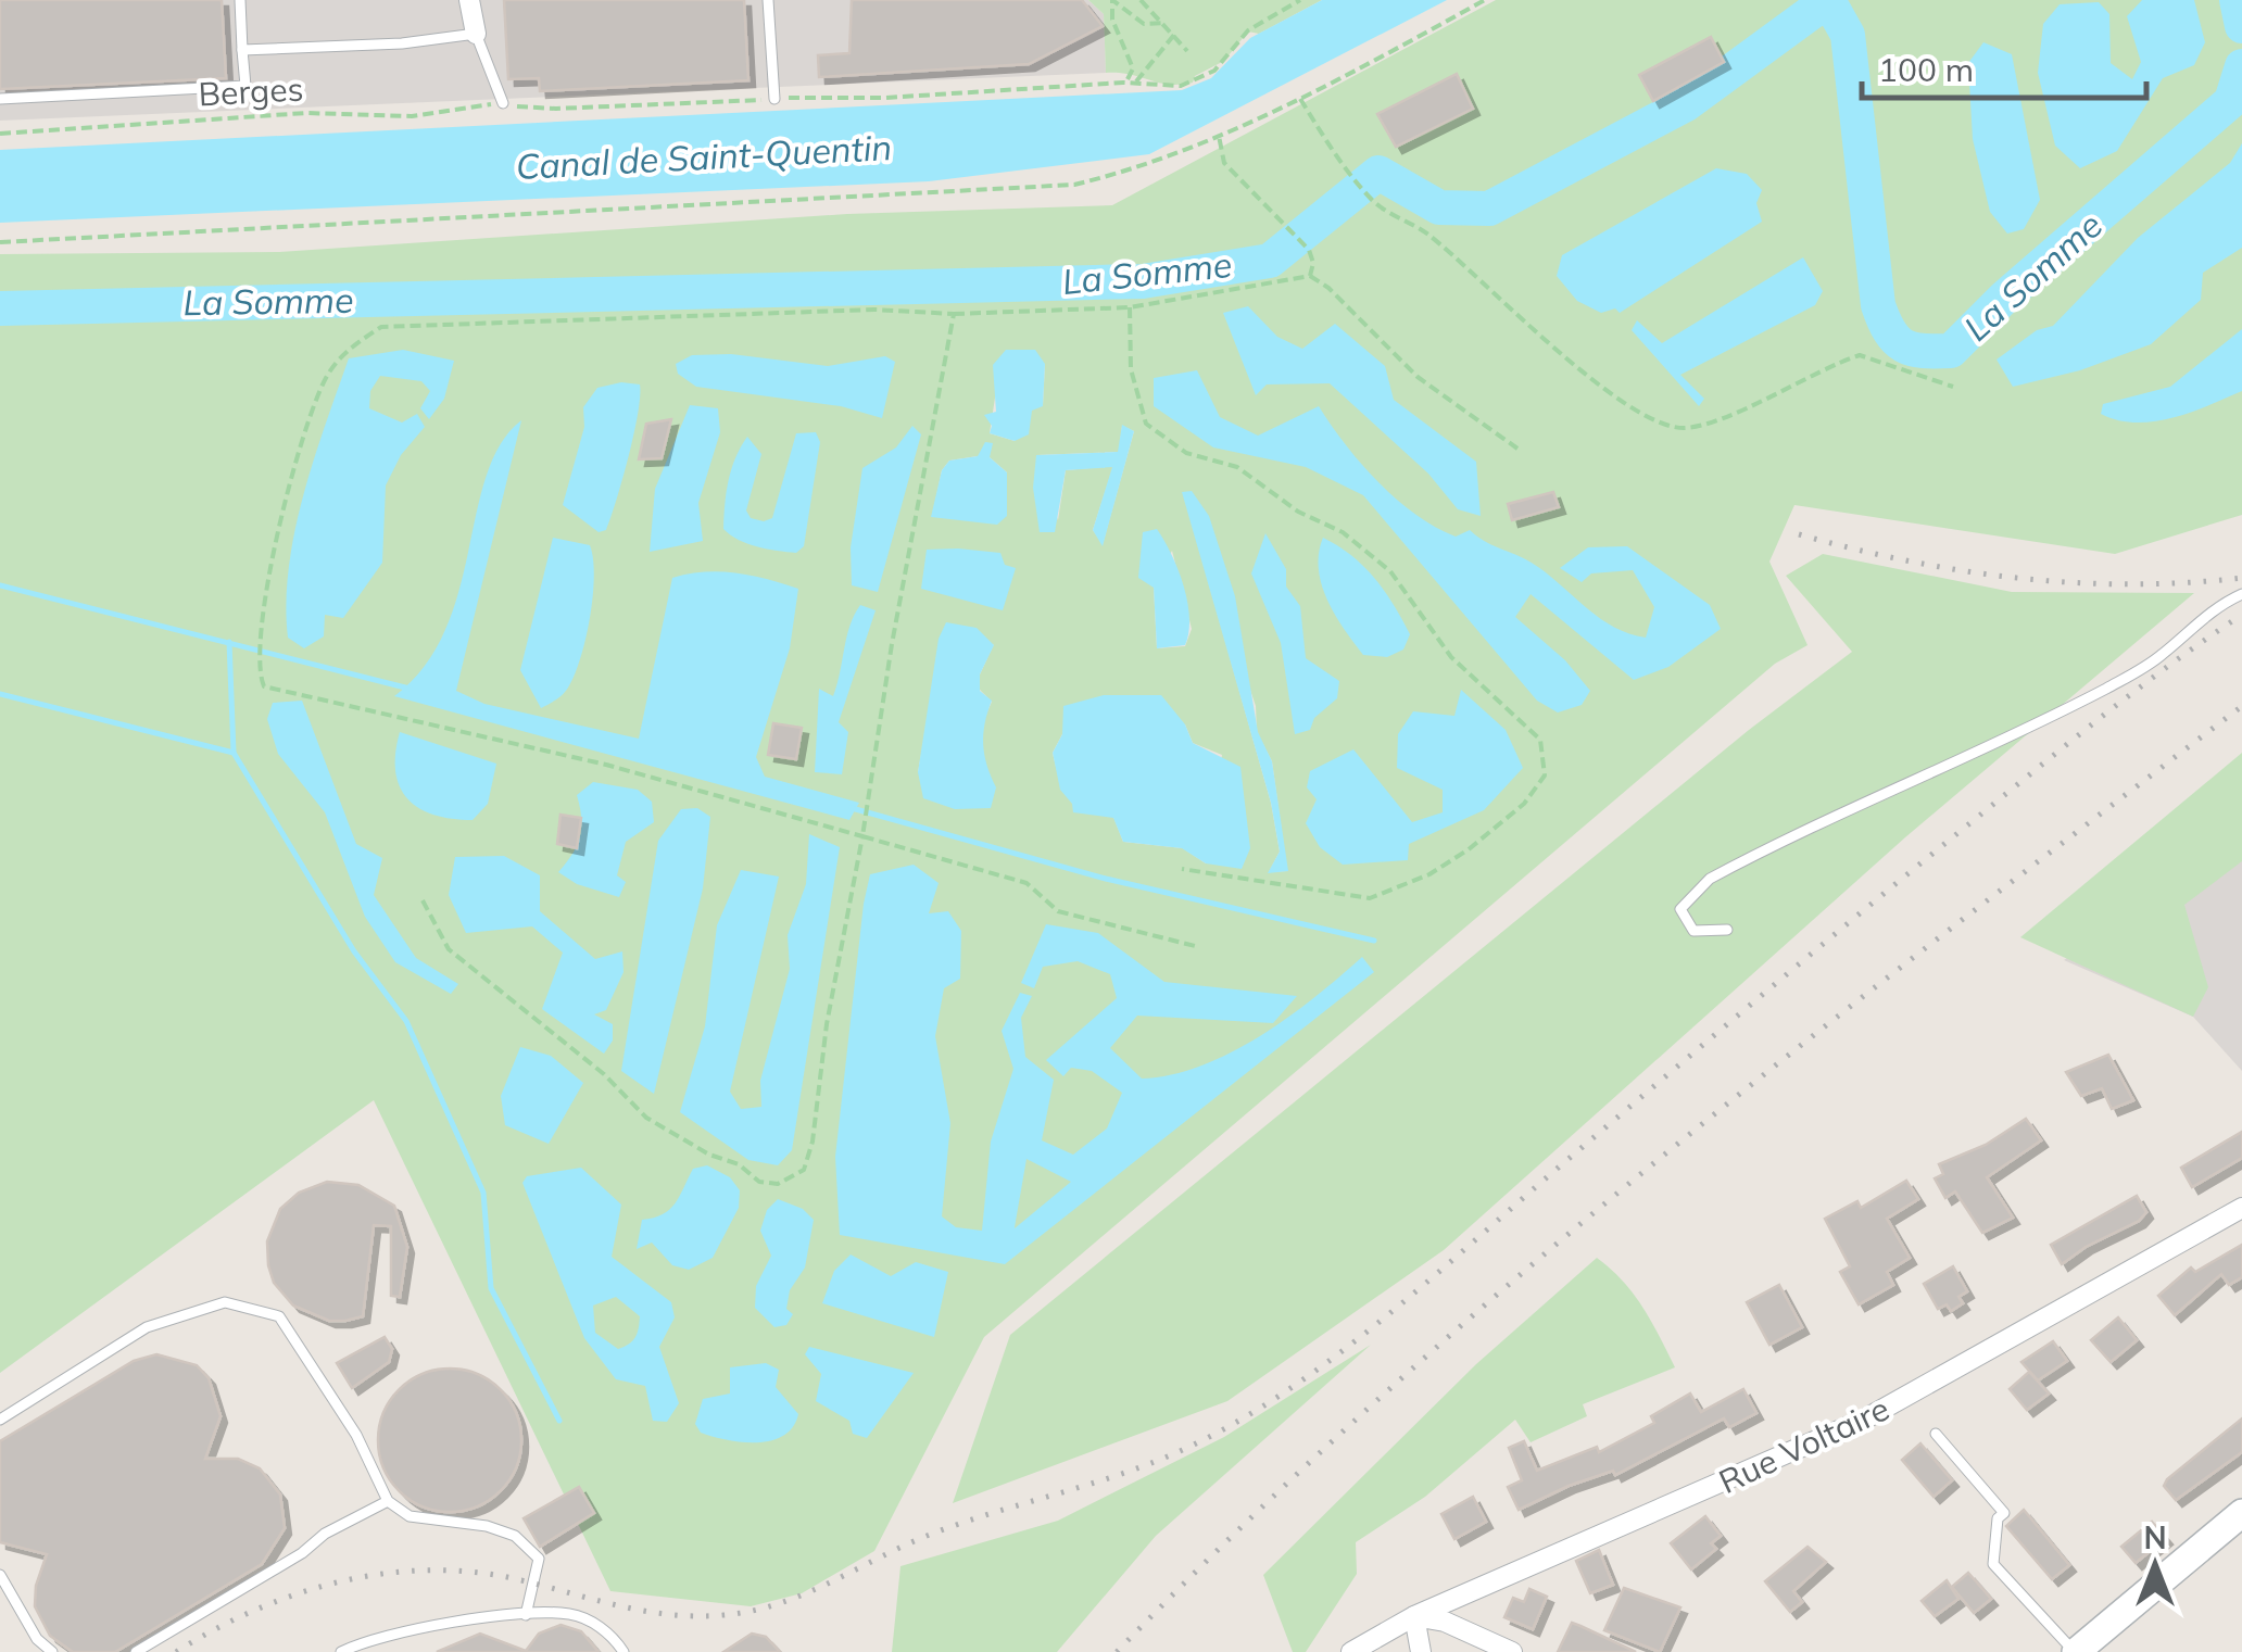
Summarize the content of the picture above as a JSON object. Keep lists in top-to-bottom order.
{
  "streets": {
    "street": ["Rue Voltaire"],
    "path": ["Berges"]
  },
  "water": ["Canal de Saint-Quentin", "La Somme"],
  "scale_bar": "100 m",
  "north": "top"
}
